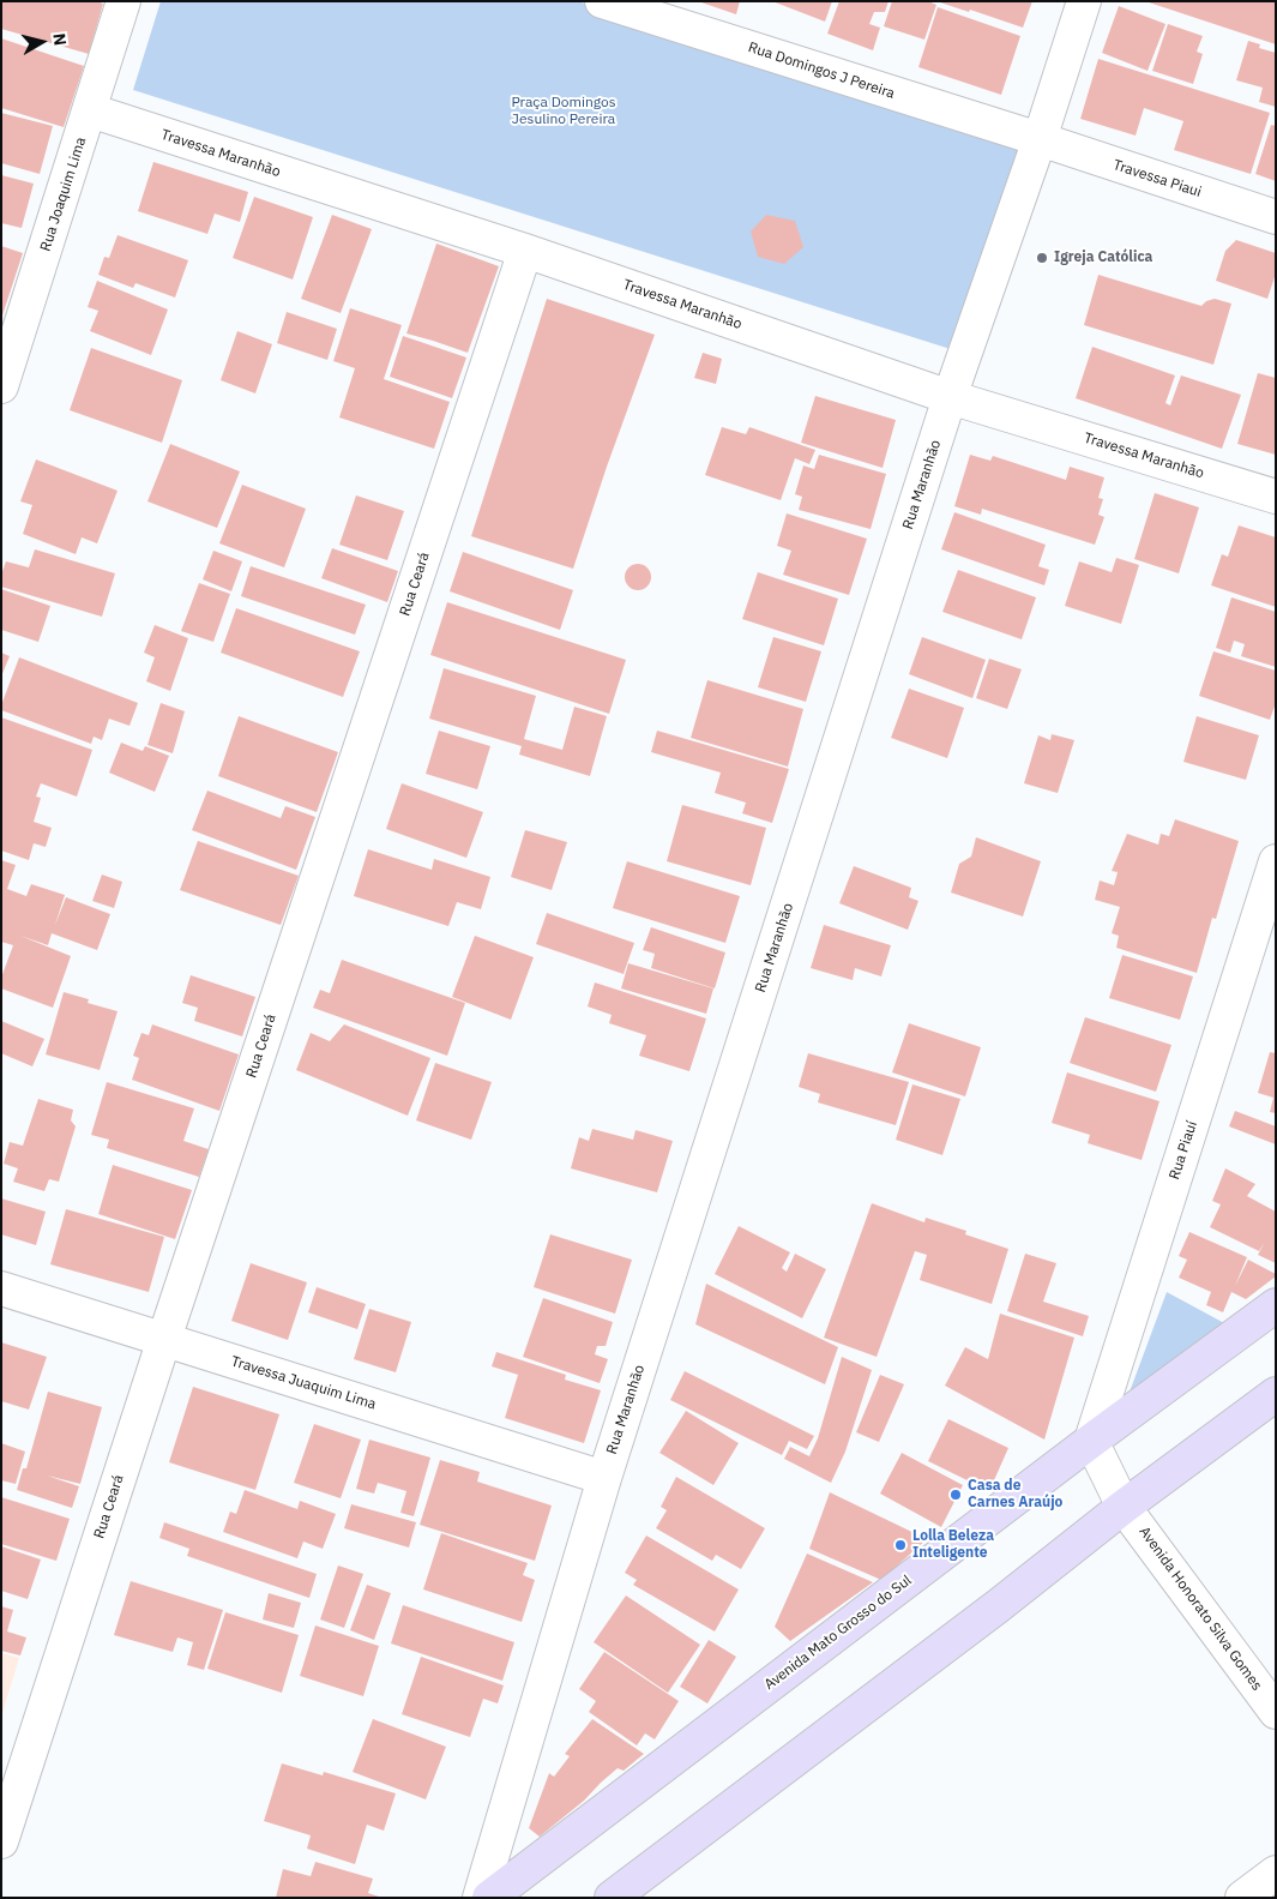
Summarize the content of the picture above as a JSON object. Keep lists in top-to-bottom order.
{
  "streets": {
    "main road": ["Avenida Mato Grosso do Sul"],
    "street": [
      "Rua Domingos J Pereira",
      "Travessa Maranhão",
      "Travessa Piaui",
      "Rua Joaquim Lima",
      "Rua Maranhão",
      "Rua Ceará",
      "Rua Piauí",
      "Travessa Juaquim Lima",
      "Avenida Honorato Silva Gomes"
    ]
  },
  "crossings": [
    ["Rua Domingos J Pereira", "Travessa Piaui"],
    ["Rua Domingos J Pereira", "Rua Maranhão"],
    ["Travessa Maranhão", "Rua Joaquim Lima"],
    ["Travessa Maranhão", "Rua Maranhão"],
    ["Travessa Maranhão", "Rua Ceará"],
    ["Travessa Piaui", "Rua Maranhão"],
    ["Rua Maranhão", "Travessa Juaquim Lima"],
    ["Rua Ceará", "Travessa Juaquim Lima"],
    ["Rua Piauí", "Avenida Honorato Silva Gomes"],
    ["Rua Piauí", "Avenida Mato Grosso do Sul"],
    ["Avenida Honorato Silva Gomes", "Avenida Mato Grosso do Sul"]
  ],
  "parks": ["Praça Domingos Jesulino Pereira"],
  "places": ["Igreja Católica", "Casa de Carnes Araújo", "Lolla Beleza Inteligente"],
  "north": "right"
}
